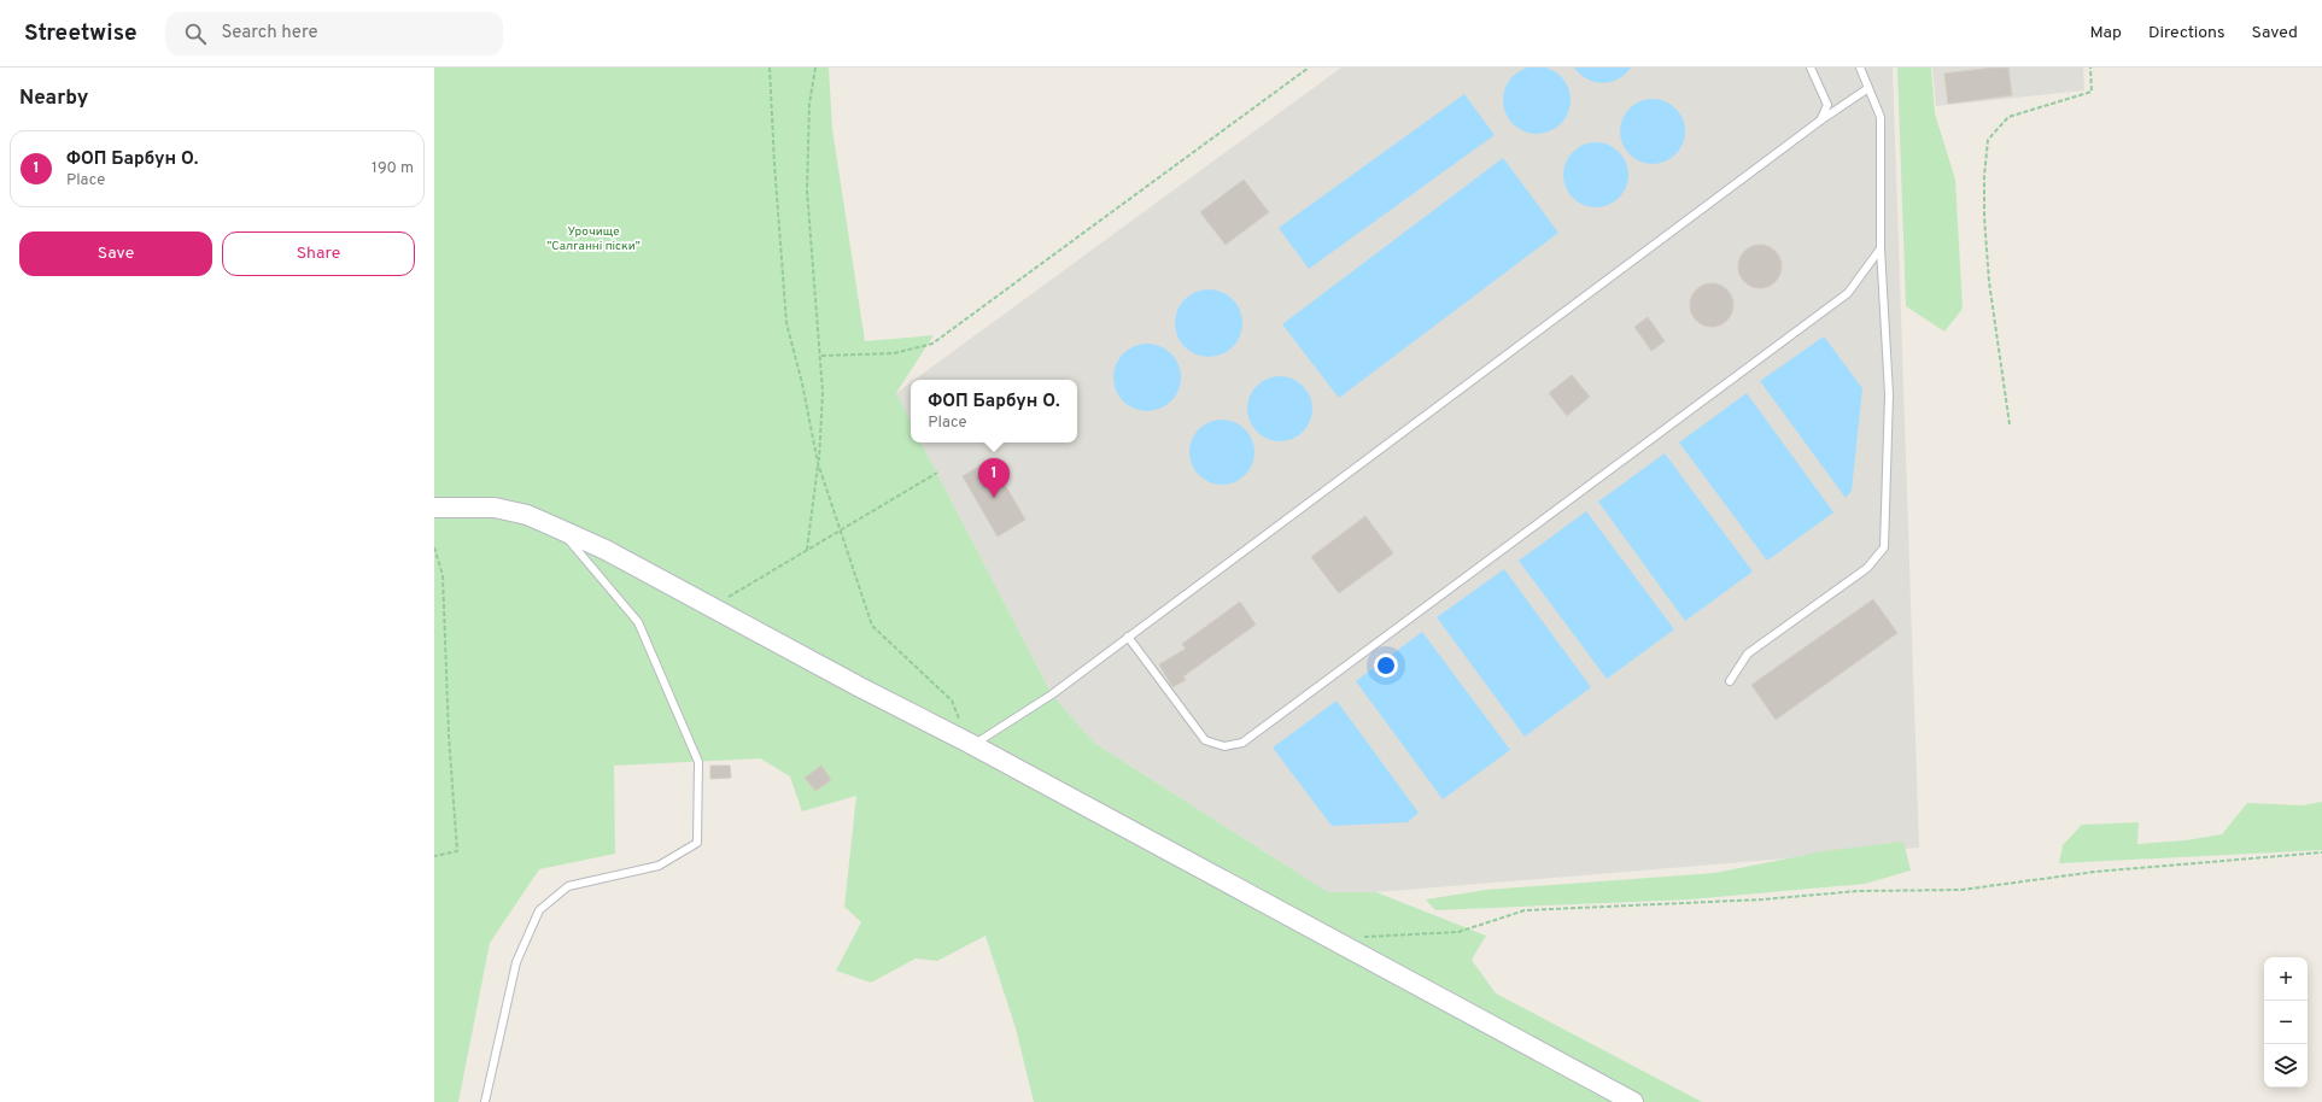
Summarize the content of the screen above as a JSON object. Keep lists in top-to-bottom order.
{
  "parks": ["Урочище \"Салганні піски\""],
  "page": {
    "header": "Streetwise",
    "search": "Search here",
    "nav": ["Map", "Directions", "Saved"],
    "heading": "Nearby",
    "list": [
      {
        "mark": "1",
        "name": "ФОП Барбун О.",
        "note": "Place",
        "value": "190 m"
      }
    ],
    "buttons": ["Save", "Share"],
    "popup": ["ФОП Барбун О.", "Place"],
    "pins": "1",
    "map_buttons": ["+", "−"]
  }
}
